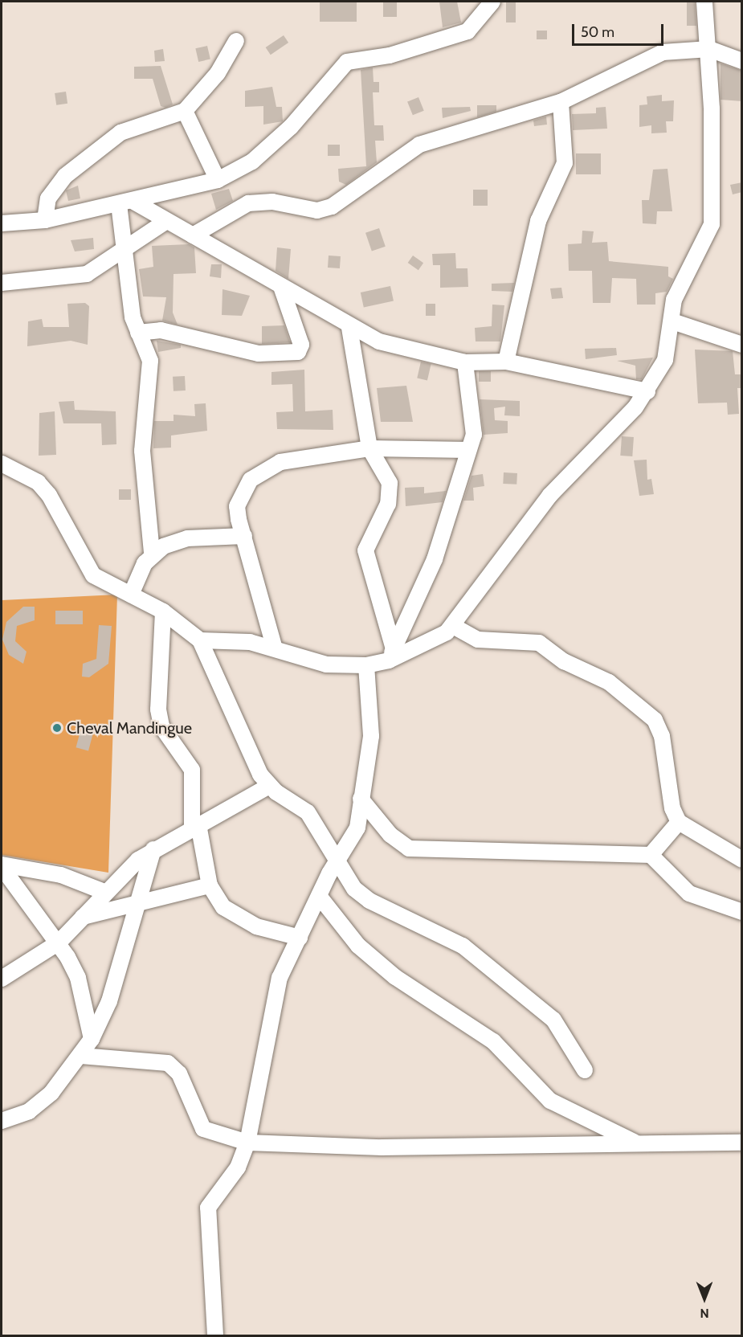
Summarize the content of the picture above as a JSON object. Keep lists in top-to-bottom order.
{
  "places": ["Cheval Mandingue"],
  "scale_bar": "50 m",
  "north": "bottom"
}
